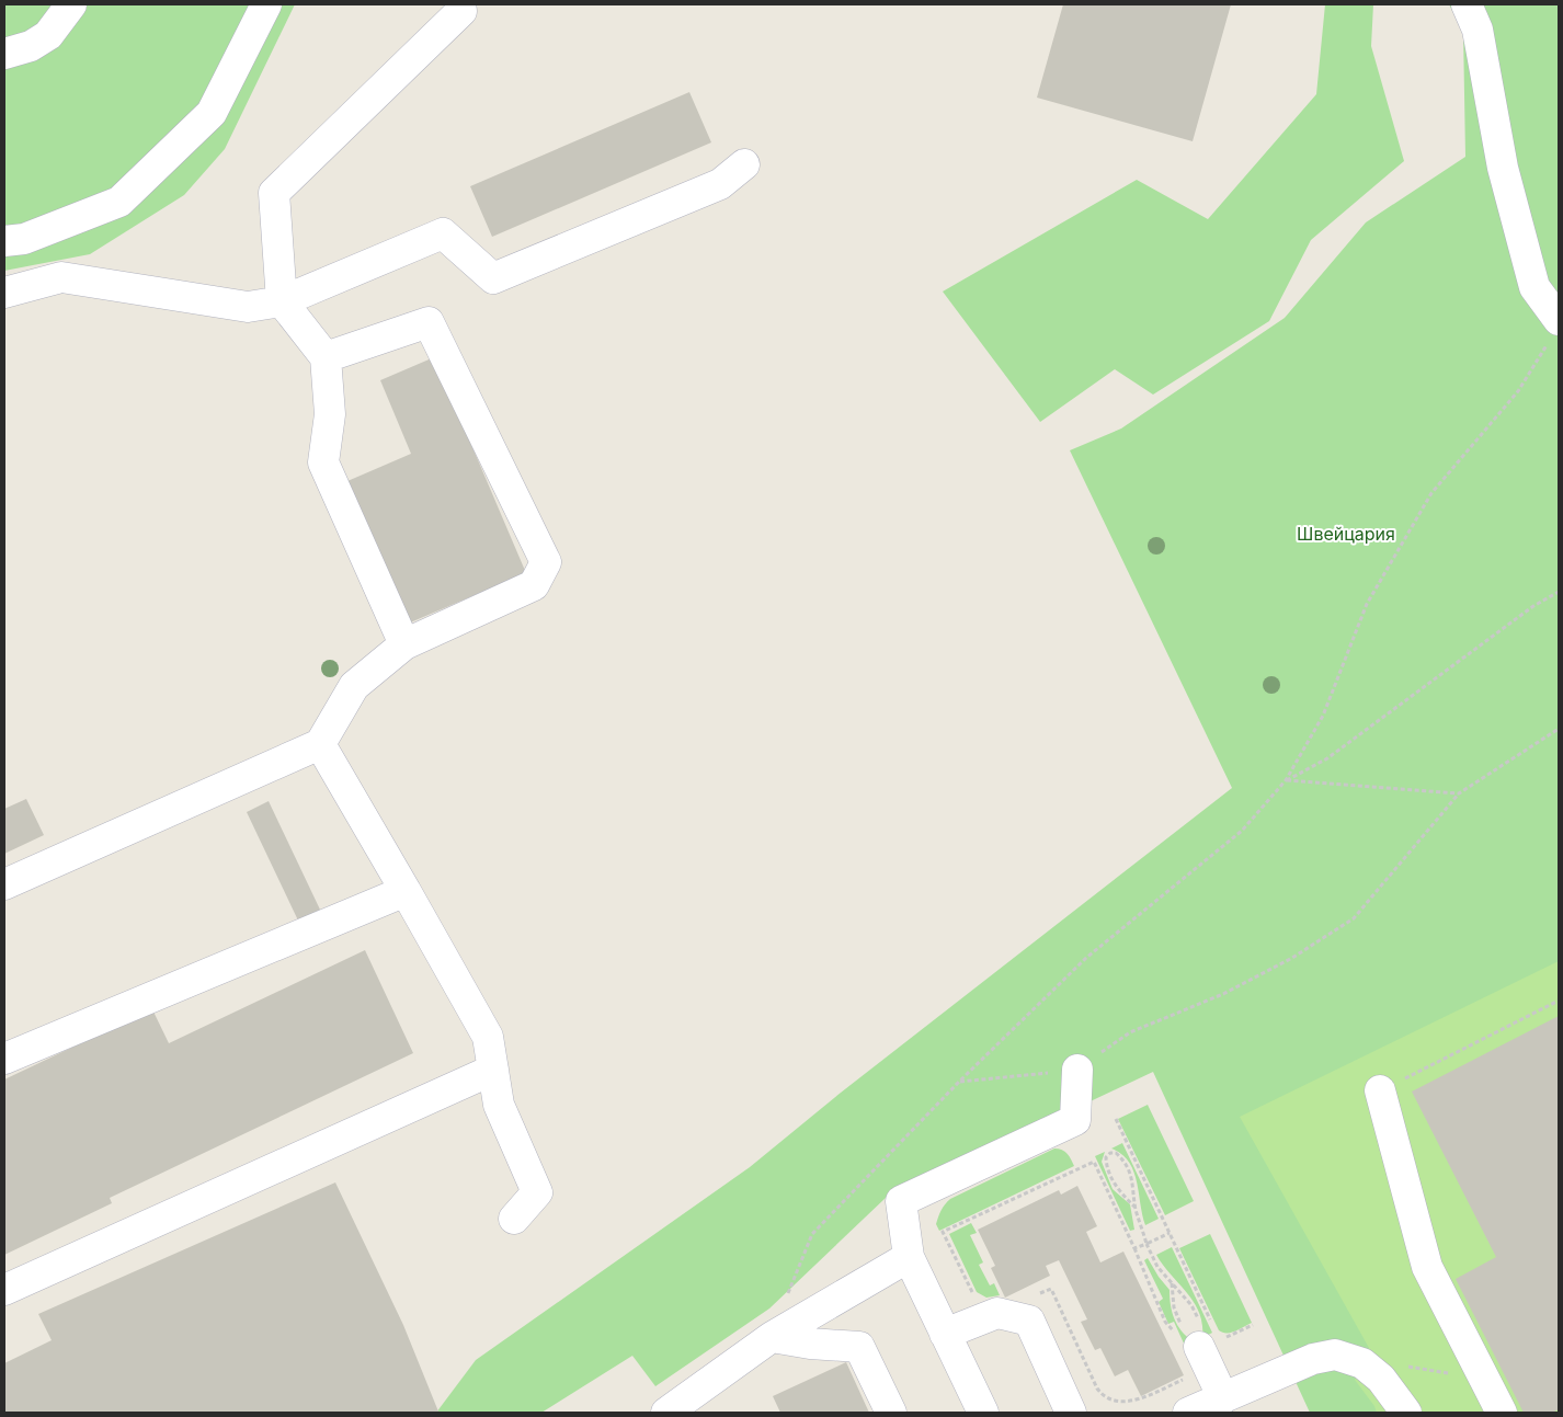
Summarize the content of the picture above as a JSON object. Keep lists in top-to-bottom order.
{
  "parks": ["Швейцария"]
}
